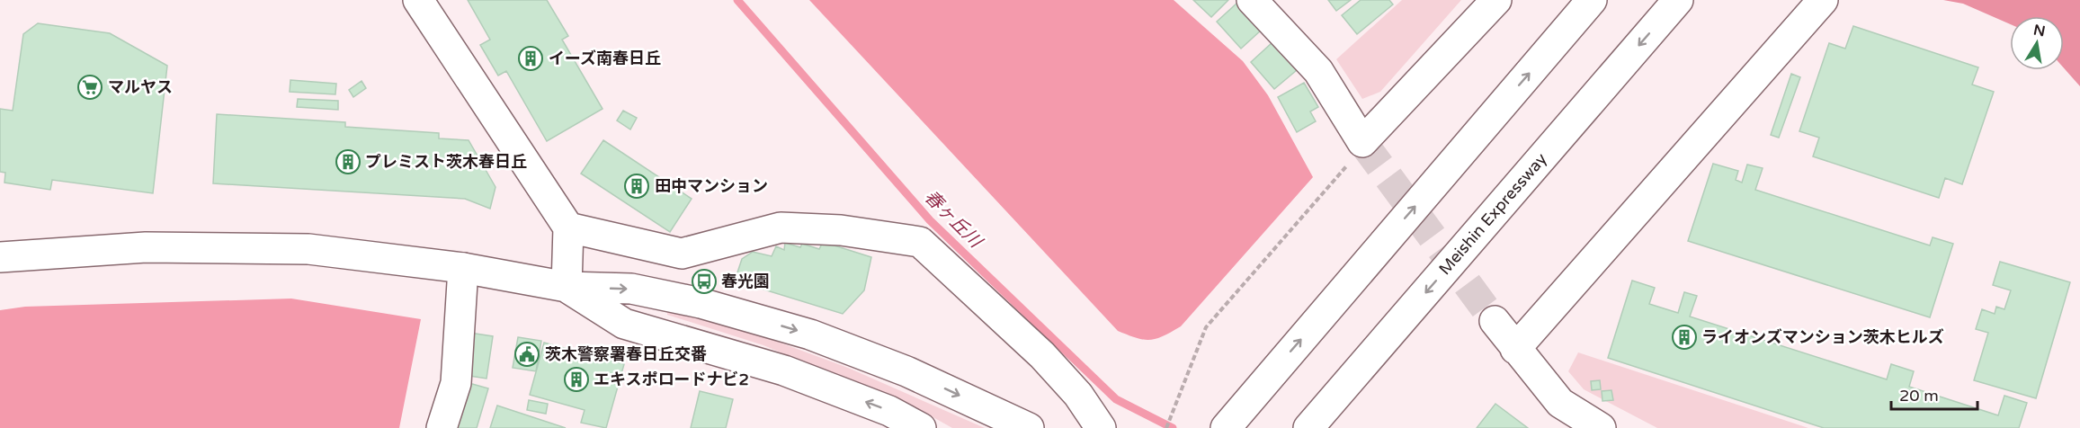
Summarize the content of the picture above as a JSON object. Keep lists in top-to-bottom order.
{
  "streets": {
    "main road": ["Meishin Expressway"]
  },
  "water": ["春ヶ丘川"],
  "places": {
    "building": [
      "イーズ南春日丘",
      "プレミスト茨木春日丘",
      "田中マンション",
      "ライオンズマンション茨木ヒルズ",
      "エキスポロードナビ2"
    ],
    "supermarket": ["マルヤス"],
    "bus stop": ["春光園"],
    "public building": ["茨木警察署春日丘交番"]
  },
  "scale_bar": "20 m",
  "north": "top"
}
